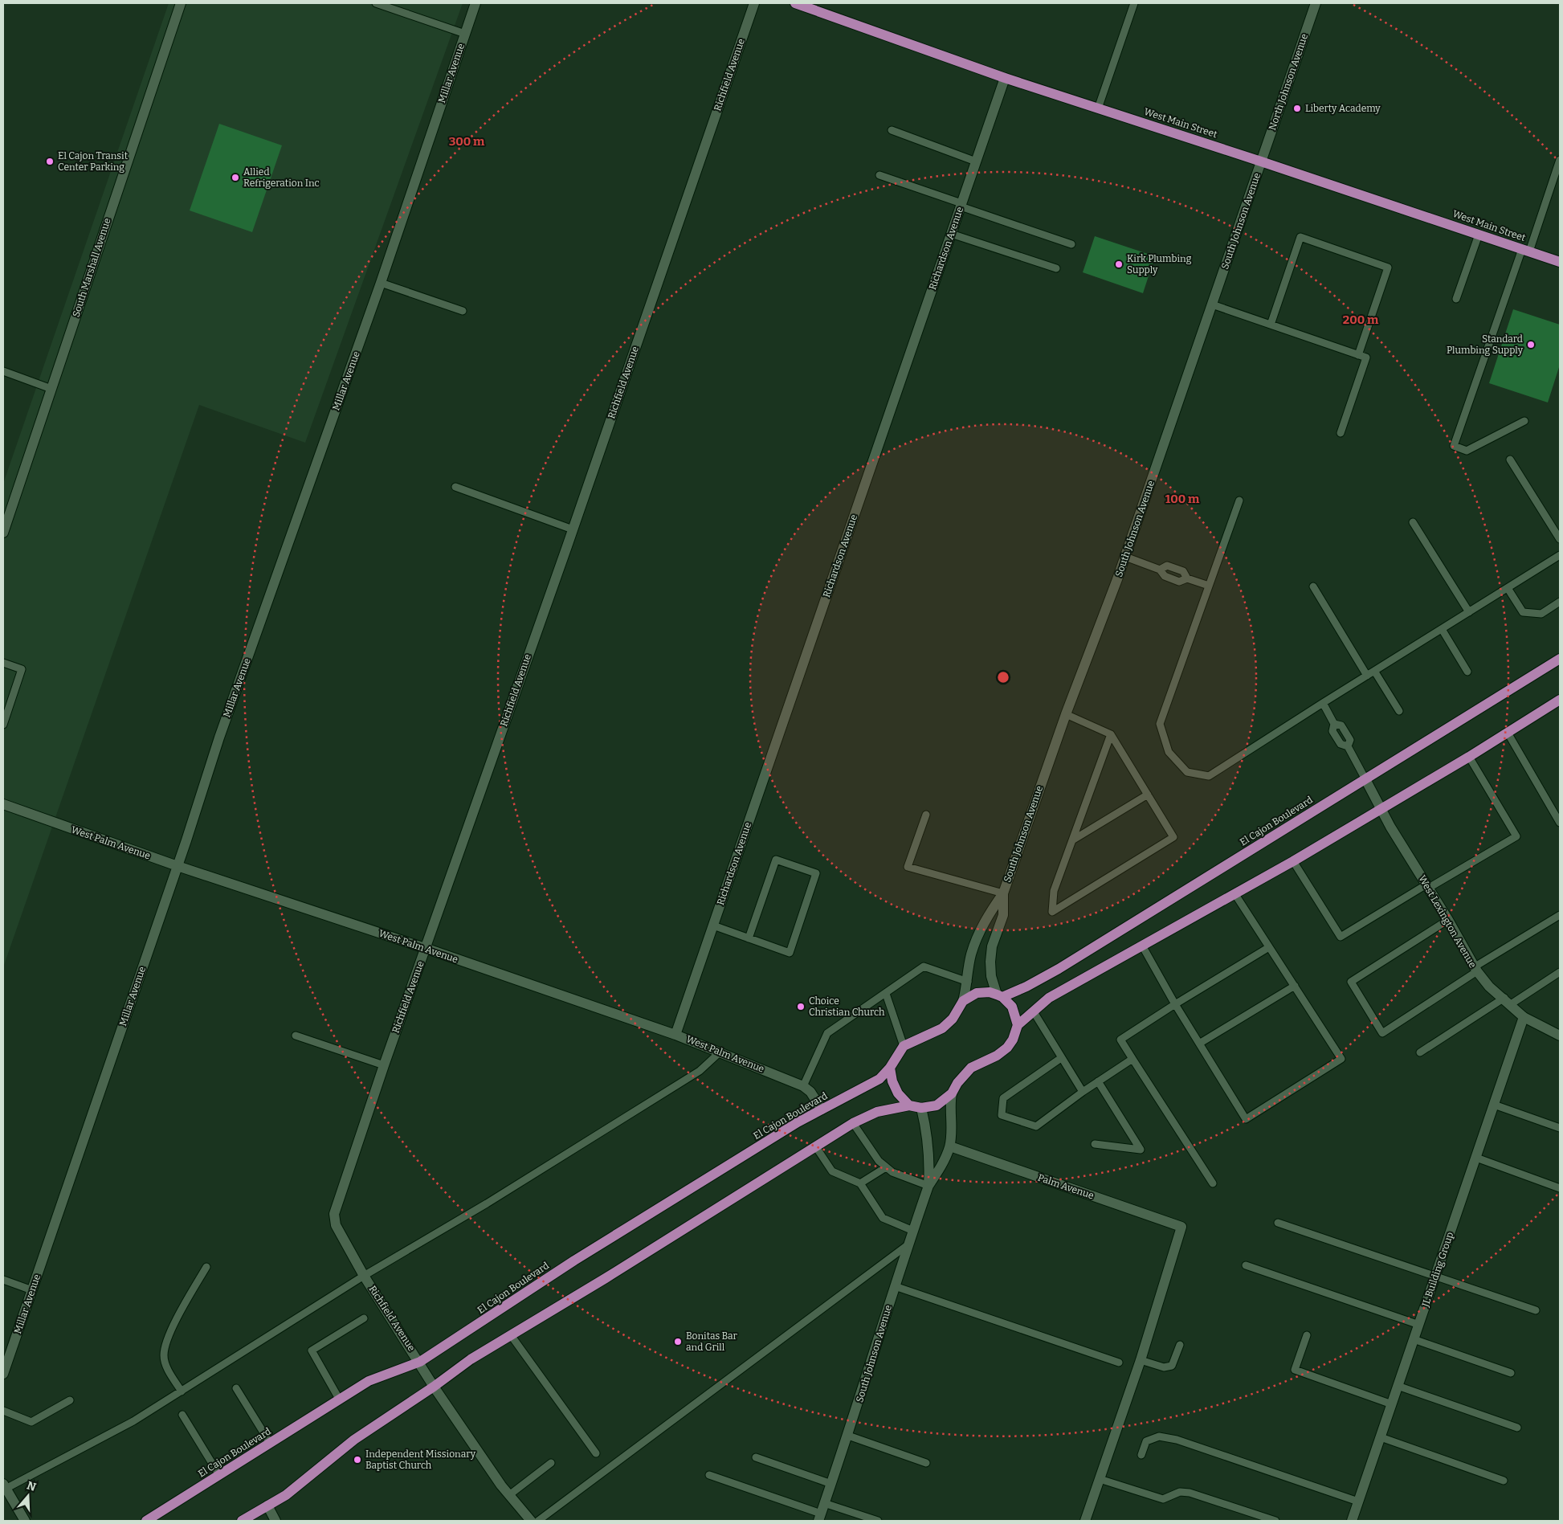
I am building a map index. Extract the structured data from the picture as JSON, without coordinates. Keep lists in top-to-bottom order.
{
  "streets": {
    "main road": ["West Main Street", "El Cajon Boulevard"],
    "street": [
      "Millar Avenue",
      "Richfield Avenue",
      "North Johnson Avenue",
      "South Johnson Avenue",
      "Richardson Avenue",
      "South Marshall Avenue",
      "West Palm Avenue",
      "West Lexington Avenue",
      "Palm Avenue",
      "JL Building Group"
    ]
  },
  "crossings": [
    ["Millar Avenue", "West Palm Avenue"],
    ["Richfield Avenue", "El Cajon Boulevard"],
    ["Richfield Avenue", "West Palm Avenue"],
    ["North Johnson Avenue", "West Main Street"],
    ["North Johnson Avenue", "South Johnson Avenue"],
    ["West Main Street", "South Johnson Avenue"],
    ["West Main Street", "Richardson Avenue"],
    ["South Johnson Avenue", "El Cajon Boulevard"],
    ["South Johnson Avenue", "Palm Avenue"],
    ["Richardson Avenue", "West Palm Avenue"],
    ["El Cajon Boulevard", "West Palm Avenue"],
    ["El Cajon Boulevard", "West Lexington Avenue"],
    ["West Lexington Avenue", "JL Building Group"]
  ],
  "places": [
    "Liberty Academy",
    "El Cajon Transit Center Parking",
    "Allied Refrigeration Inc",
    "Kirk Plumbing Supply",
    "Standard Plumbing Supply",
    "Choice Christian Church",
    "Bonitas Bar and Grill",
    "Independent Missionary Baptist Church"
  ],
  "north": "top",
  "rings": ["300 m", "200 m", "100 m"]
}
